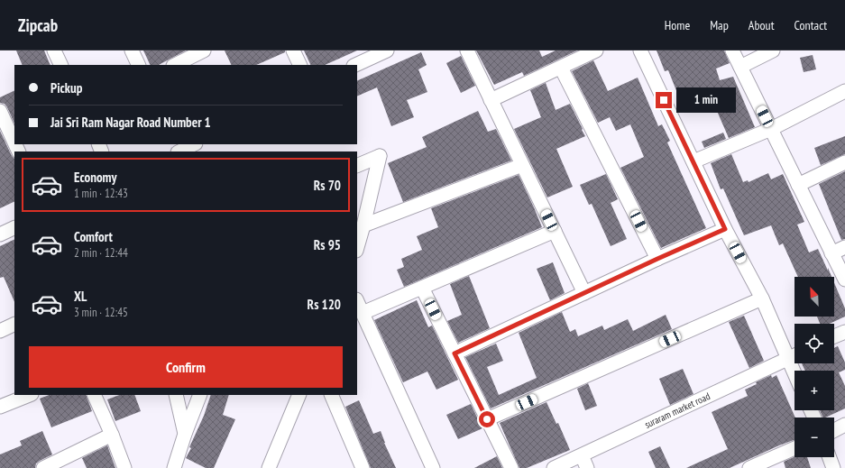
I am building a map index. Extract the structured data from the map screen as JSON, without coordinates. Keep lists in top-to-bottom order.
{
  "streets": {
    "street": ["suraram market road"]
  },
  "north": "top left",
  "page": {
    "header": "Zipcab",
    "nav": [
      "Home",
      "Map",
      "About",
      "Contact"
    ],
    "banner": ["Pickup", "Jai Sri Ram Nagar Road Number 1"],
    "bubble": "1 min",
    "list": [
      {
        "name": "Economy",
        "note": "1 min · 12:43",
        "value": "Rs 70"
      },
      {
        "name": "Comfort",
        "note": "2 min · 12:44",
        "value": "Rs 95"
      },
      {
        "name": "XL",
        "note": "3 min · 12:45",
        "value": "Rs 120"
      }
    ],
    "map_buttons": ["+", "−"],
    "buttons": "Confirm"
  }
}
